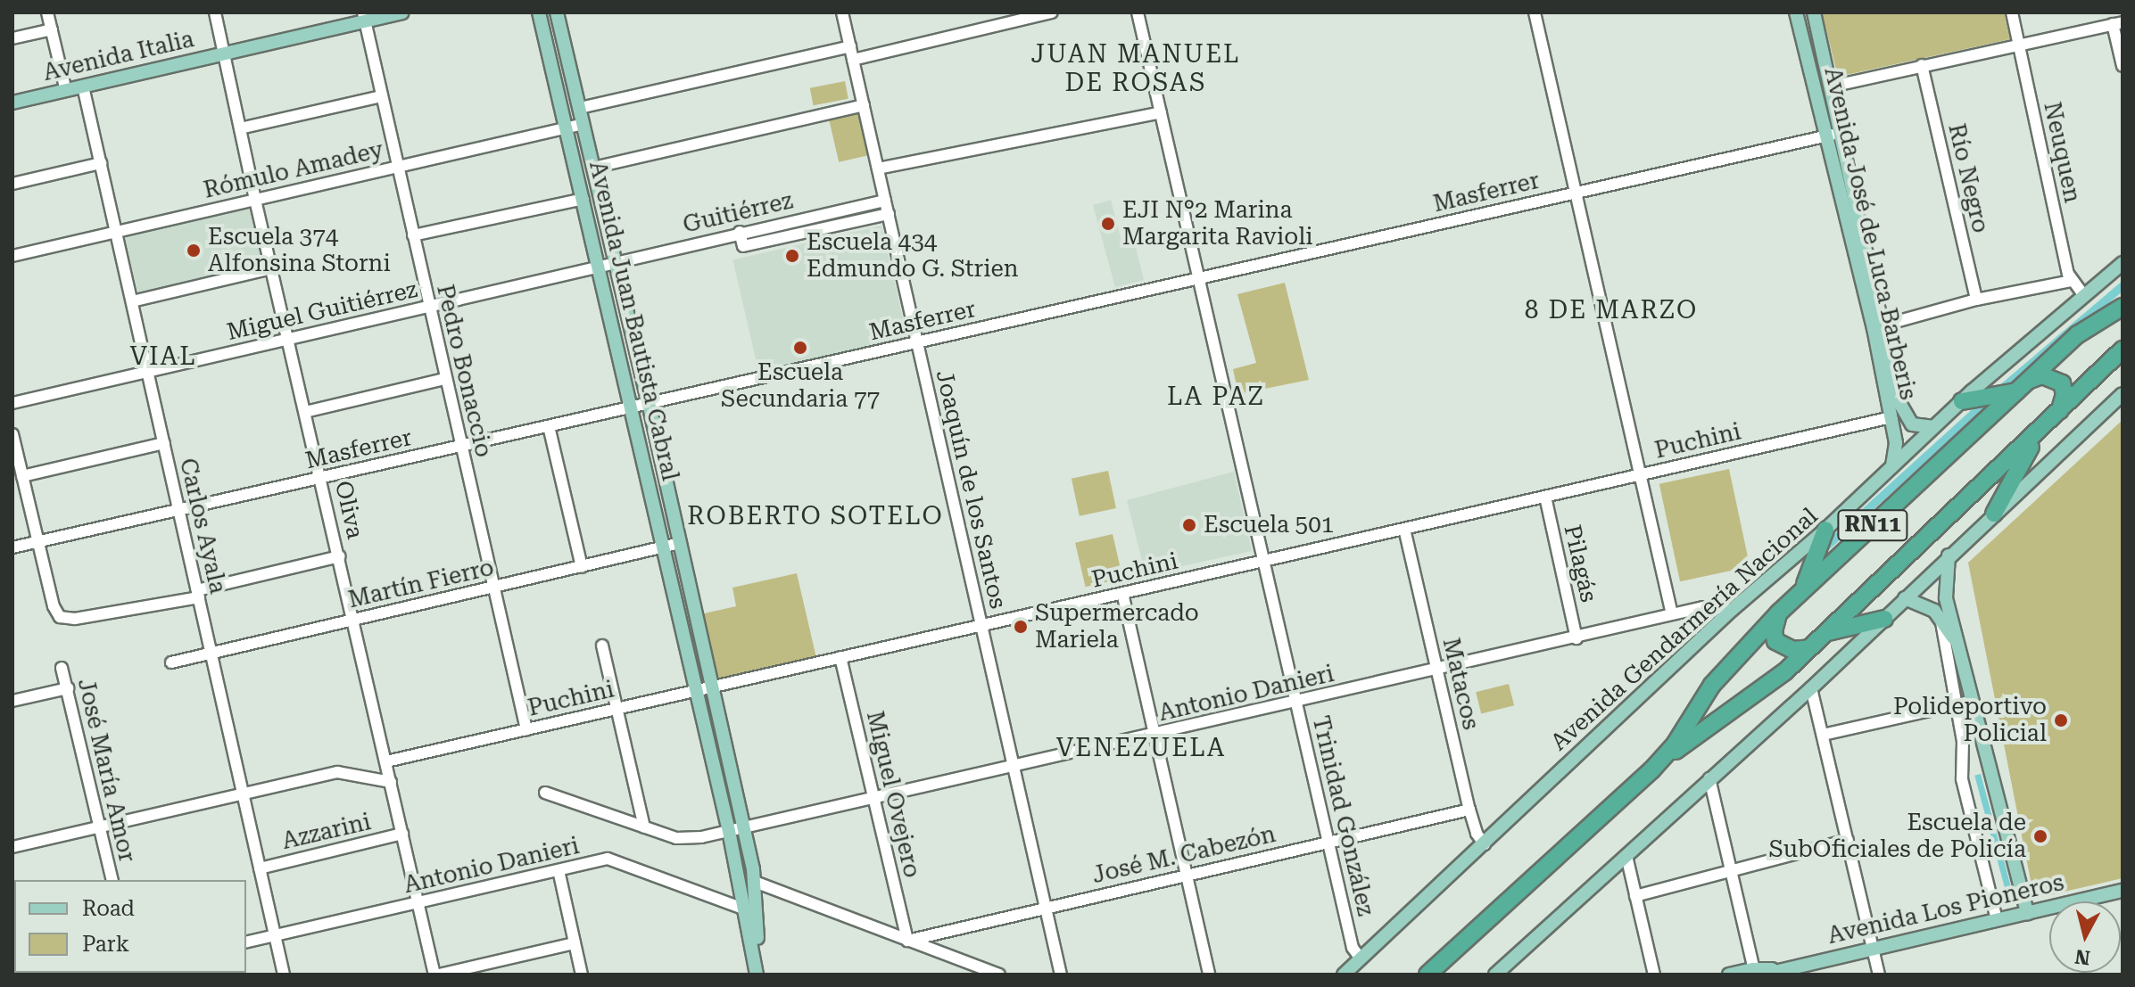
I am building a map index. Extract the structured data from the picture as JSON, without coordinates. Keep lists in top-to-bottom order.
{
  "streets": {
    "highway": ["RN11"],
    "main road": [
      "Avenida Italia",
      "Avenida José de Luca Barberis",
      "Avenida Juan Bautista Cabral",
      "Avenida Gendarmería Nacional",
      "Avenida Los Pioneros"
    ],
    "street": [
      "Neuquen",
      "Rómulo Amadey",
      "Río Negro",
      "Masferrer",
      "Guitiérrez",
      "Miguel Guitiérrez",
      "Pedro Bonaccio",
      "Puchini",
      "Joaquín de los Santos",
      "Oliva",
      "Carlos Ayala",
      "Pilagás",
      "Martín Fierro",
      "Matacos",
      "Antonio Danieri",
      "José María Amor",
      "Miguel Ovejero",
      "Trinidad González",
      "Azzarini",
      "José M. Cabezón"
    ]
  },
  "crossings": [
    ["Avenida Italia", "Pedro Bonaccio"],
    ["Avenida Italia", "Oliva"],
    ["Avenida Italia", "Carlos Ayala"],
    ["Neuquen", "Avenida Gendarmería Nacional"],
    ["Rómulo Amadey", "Avenida Juan Bautista Cabral"],
    ["Rómulo Amadey", "Pedro Bonaccio"],
    ["Rómulo Amadey", "Oliva"],
    ["Rómulo Amadey", "Carlos Ayala"],
    ["Masferrer", "Avenida José de Luca Barberis"],
    ["Masferrer", "Avenida Juan Bautista Cabral"],
    ["Masferrer", "Pedro Bonaccio"],
    ["Masferrer", "Joaquín de los Santos"],
    ["Masferrer", "Oliva"],
    ["Masferrer", "Carlos Ayala"],
    ["Masferrer", "Trinidad González"],
    ["Guitiérrez", "Miguel Guitiérrez"],
    ["Guitiérrez", "Avenida Juan Bautista Cabral"],
    ["Guitiérrez", "Joaquín de los Santos"],
    ["Avenida José de Luca Barberis", "Puchini"],
    ["Avenida José de Luca Barberis", "Avenida Gendarmería Nacional"],
    ["Miguel Guitiérrez", "Avenida Juan Bautista Cabral"],
    ["Miguel Guitiérrez", "Pedro Bonaccio"],
    ["Miguel Guitiérrez", "Oliva"],
    ["Miguel Guitiérrez", "Carlos Ayala"],
    ["Avenida Juan Bautista Cabral", "Puchini"],
    ["Avenida Juan Bautista Cabral", "Martín Fierro"],
    ["Avenida Juan Bautista Cabral", "Antonio Danieri"],
    ["Pedro Bonaccio", "Puchini"],
    ["Pedro Bonaccio", "Martín Fierro"],
    ["Puchini", "Joaquín de los Santos"],
    ["Puchini", "Oliva"],
    ["Puchini", "Pilagás"],
    ["Puchini", "Matacos"],
    ["Puchini", "Miguel Ovejero"],
    ["Puchini", "Trinidad González"],
    ["Joaquín de los Santos", "Antonio Danieri"],
    ["Joaquín de los Santos", "José M. Cabezón"],
    ["Oliva", "Martín Fierro"],
    ["Oliva", "Antonio Danieri"],
    ["Oliva", "Azzarini"],
    ["Carlos Ayala", "Martín Fierro"],
    ["Carlos Ayala", "Antonio Danieri"],
    ["Carlos Ayala", "Azzarini"],
    ["Pilagás", "Antonio Danieri"],
    ["Avenida Gendarmería Nacional", "Matacos"],
    ["Avenida Gendarmería Nacional", "Antonio Danieri"],
    ["Avenida Gendarmería Nacional", "Trinidad González"],
    ["Matacos", "Antonio Danieri"],
    ["Matacos", "José M. Cabezón"],
    ["Antonio Danieri", "Miguel Ovejero"],
    ["Antonio Danieri", "Trinidad González"],
    ["Miguel Ovejero", "José M. Cabezón"],
    ["Trinidad González", "José M. Cabezón"]
  ],
  "districts": [
    "JUAN MANUEL DE ROSAS",
    "8 DE MARZO",
    "VIAL",
    "LA PAZ",
    "ROBERTO SOTELO",
    "VENEZUELA"
  ],
  "places": [
    "EJI N°2 Marina Margarita Ravioli",
    "Escuela 374 Alfonsina Storni",
    "Escuela 434 Edmundo G. Strien",
    "Escuela Secundaria 77",
    "Escuela 501",
    "Supermercado Mariela",
    "Polideportivo Policial",
    "Escuela de SubOficiales de Policía"
  ],
  "legend": ["Road", "Park"],
  "north": "bottom"
}
